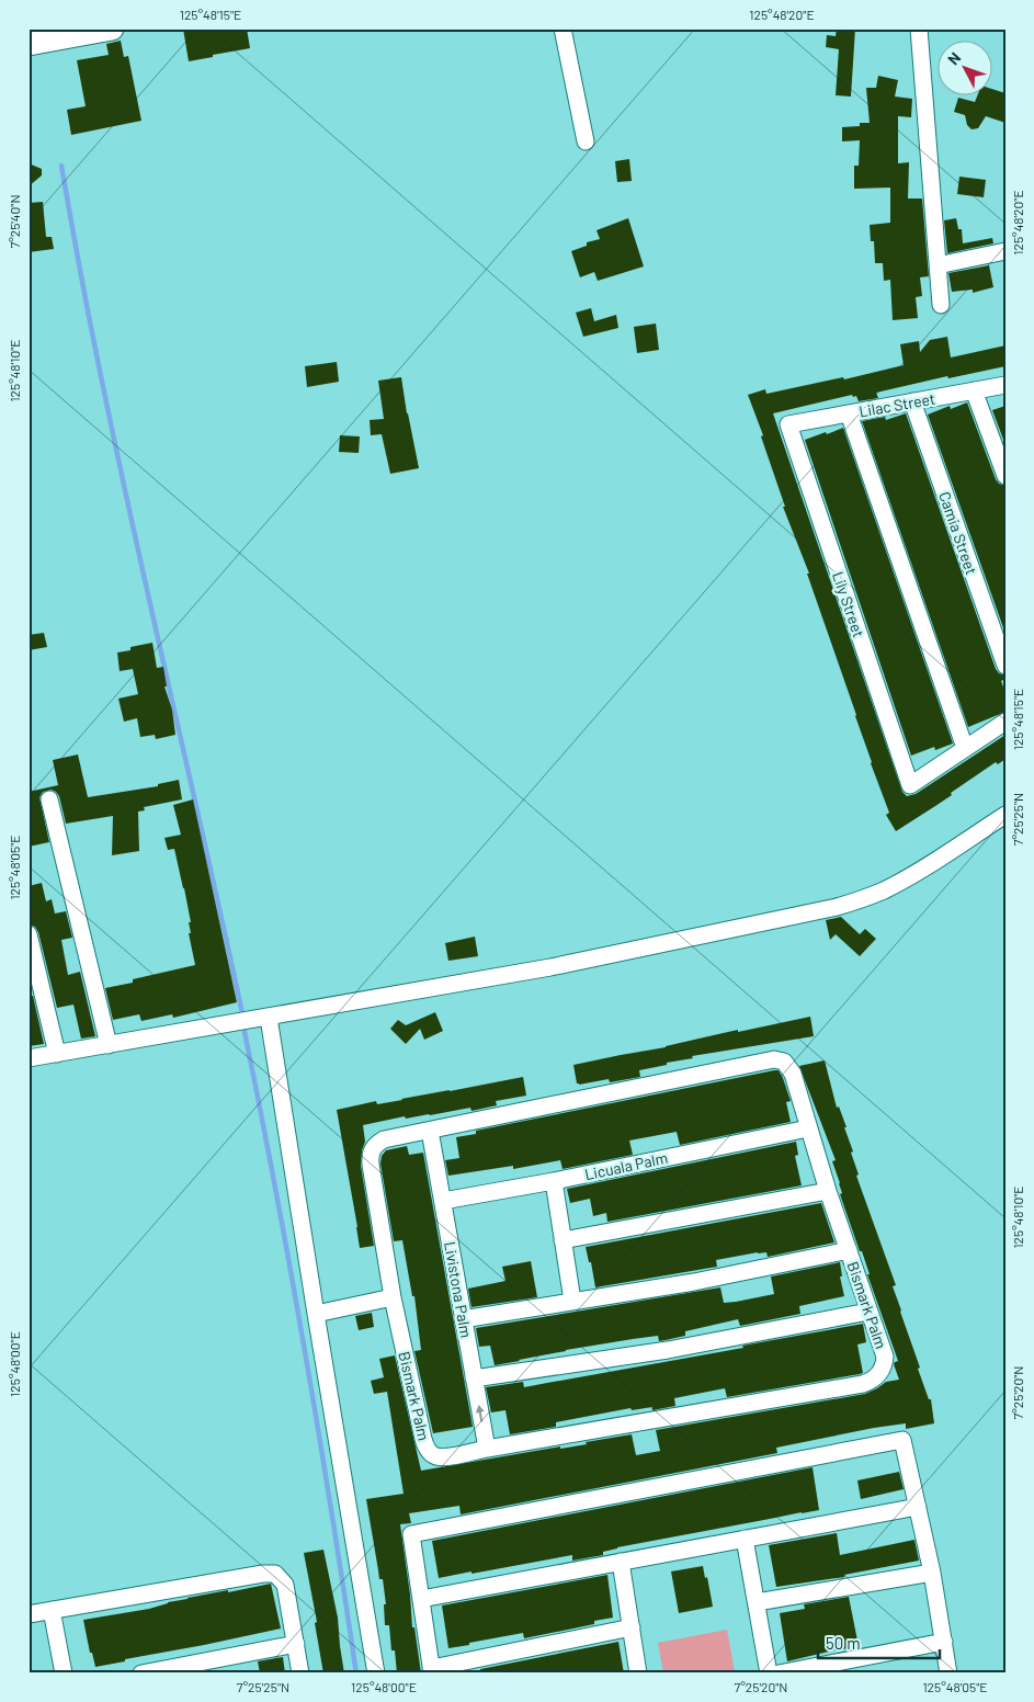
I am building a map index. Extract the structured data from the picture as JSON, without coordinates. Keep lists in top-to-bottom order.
{
  "streets": {
    "street": [
      "Lilac Street",
      "Camia Street",
      "Lily Street",
      "Licuala Palm",
      "Livistona Palm",
      "Bismark Palm"
    ]
  },
  "crossings": [
    ["Lilac Street", "Camia Street"],
    ["Lilac Street", "Lily Street"],
    ["Licuala Palm", "Livistona Palm"],
    ["Licuala Palm", "Bismark Palm"],
    ["Livistona Palm", "Bismark Palm"]
  ],
  "scale_bar": "50 m",
  "north": "top left",
  "coordinates": [
    "125°48'15\"E",
    "125°48'20\"E",
    "7°25'40\"N",
    "125°48'10\"E",
    "7°25'25\"N",
    "125°48'05\"E",
    "125°48'00\"E",
    "7°25'20\"N"
  ]
}
